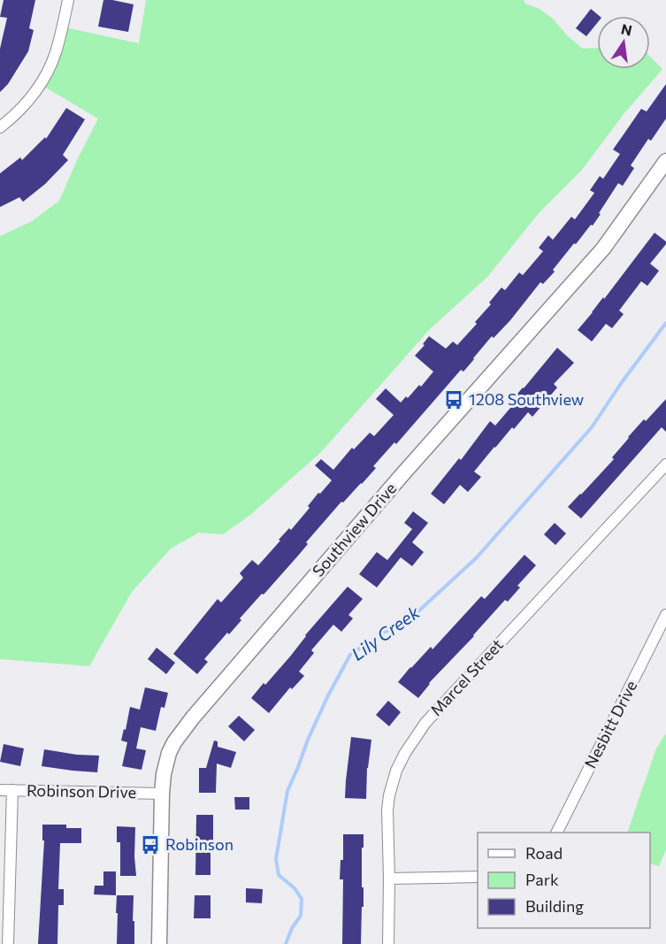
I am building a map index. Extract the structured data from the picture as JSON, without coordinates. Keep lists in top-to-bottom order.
{
  "streets": {
    "street": [
      "Southview Drive",
      "Marcel Street",
      "Nesbitt Drive",
      "Robinson Drive"
    ]
  },
  "crossings": [
    ["Southview Drive", "Robinson Drive"]
  ],
  "water": ["Lily Creek"],
  "places": {
    "bus stop": ["1208 Southview", "Robinson"]
  },
  "legend": ["Road", "Park", "Building"],
  "north": "top"
}
